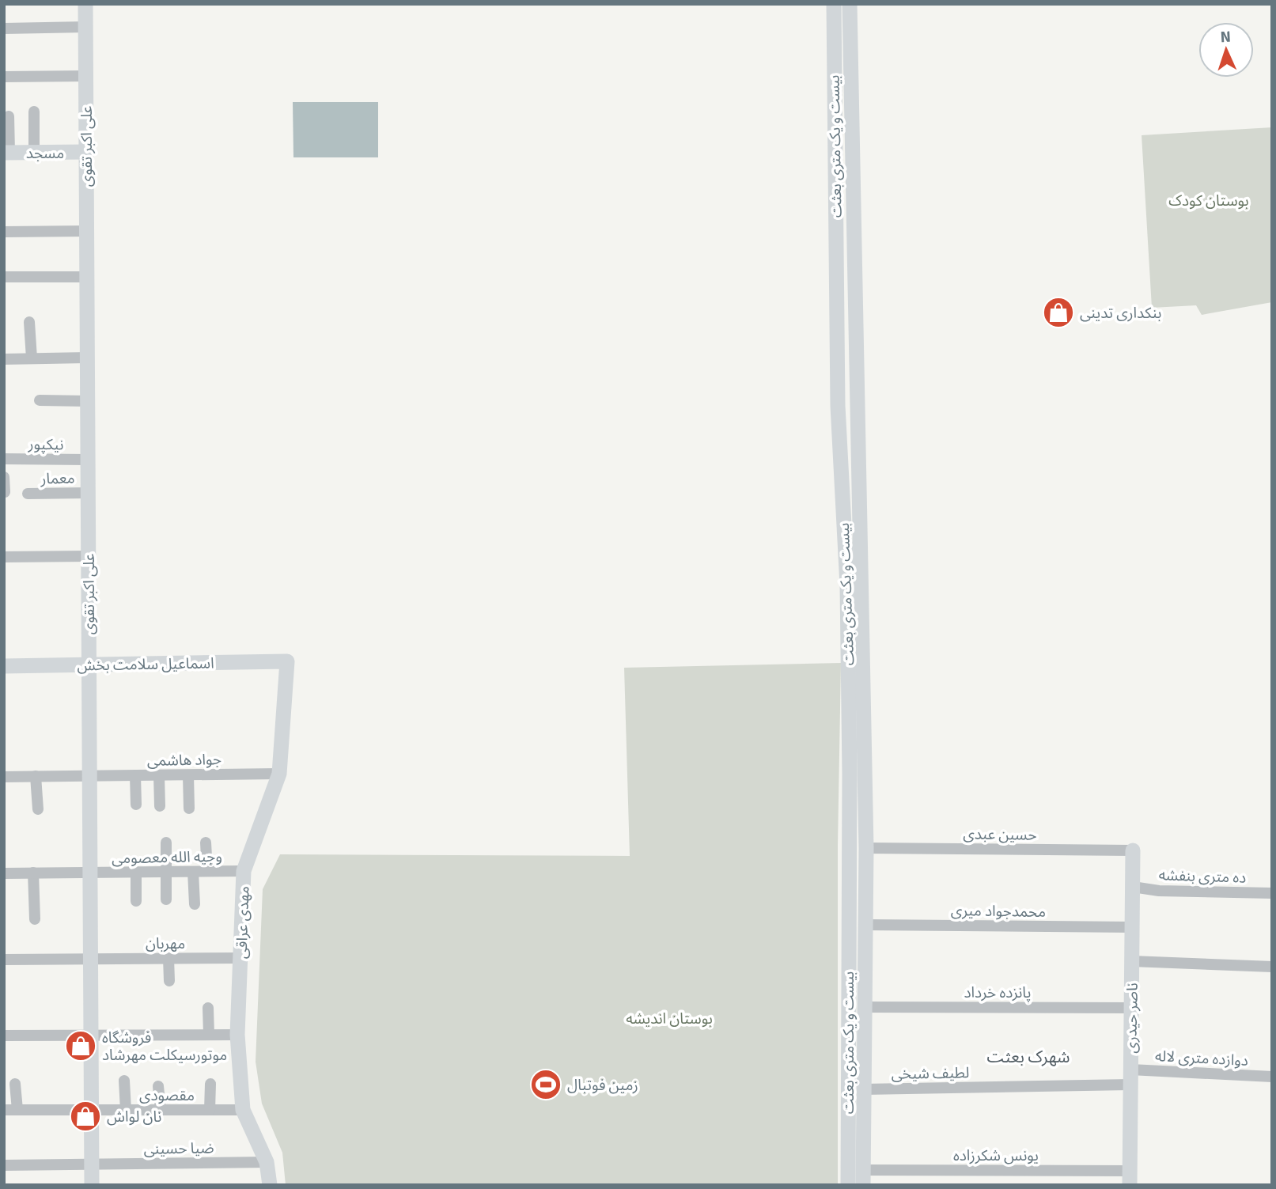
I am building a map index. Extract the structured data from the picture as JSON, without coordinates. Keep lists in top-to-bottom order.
{
  "streets": {
    "street": [
      "علی اکبر تقوی",
      "بیست و یک متری بعثت",
      "مسجد",
      "نیکپور",
      "معمار",
      "اسماعیل سلامت بخش",
      "جواد هاشمی",
      "حسین عبدی",
      "وجیه الله معصومی",
      "ده متری بنفشه",
      "محمدجواد میری",
      "مهدی عراقی",
      "مهربان",
      "پانزده خرداد",
      "ناصر حیدری",
      "دوازده متری لاله",
      "لطیف شیخی",
      "مقصودی",
      "ضیا حسینی",
      "یونس شکرزاده"
    ]
  },
  "crossings": [
    ["علی اکبر تقوی", "مسجد"],
    ["علی اکبر تقوی", "نیکپور"],
    ["علی اکبر تقوی", "معمار"],
    ["علی اکبر تقوی", "اسماعیل سلامت بخش"],
    ["علی اکبر تقوی", "جواد هاشمی"],
    ["علی اکبر تقوی", "وجیه الله معصومی"],
    ["علی اکبر تقوی", "مهربان"],
    ["علی اکبر تقوی", "مقصودی"],
    ["علی اکبر تقوی", "ضیا حسینی"],
    ["بیست و یک متری بعثت", "حسین عبدی"],
    ["بیست و یک متری بعثت", "محمدجواد میری"],
    ["بیست و یک متری بعثت", "پانزده خرداد"],
    ["بیست و یک متری بعثت", "لطیف شیخی"],
    ["بیست و یک متری بعثت", "یونس شکرزاده"],
    ["اسماعیل سلامت بخش", "مهدی عراقی"],
    ["جواد هاشمی", "مهدی عراقی"],
    ["حسین عبدی", "ناصر حیدری"],
    ["وجیه الله معصومی", "مهدی عراقی"],
    ["ده متری بنفشه", "ناصر حیدری"],
    ["محمدجواد میری", "ناصر حیدری"],
    ["مهدی عراقی", "مهربان"],
    ["مهدی عراقی", "مقصودی"],
    ["مهدی عراقی", "ضیا حسینی"],
    ["پانزده خرداد", "ناصر حیدری"],
    ["ناصر حیدری", "دوازده متری لاله"],
    ["ناصر حیدری", "لطیف شیخی"],
    ["ناصر حیدری", "یونس شکرزاده"],
    ["دوازده متری لاله", "لطیف شیخی"]
  ],
  "districts": ["شهرک بعثت"],
  "parks": ["بوستان کودک", "بوستان اندیشه"],
  "places": {
    "shop": ["بنکداری تدینی", "فروشگاه موتورسیکلت مهرشاد", "نان لواش"],
    "sports": ["زمین فوتبال"]
  },
  "north": "top"
}
